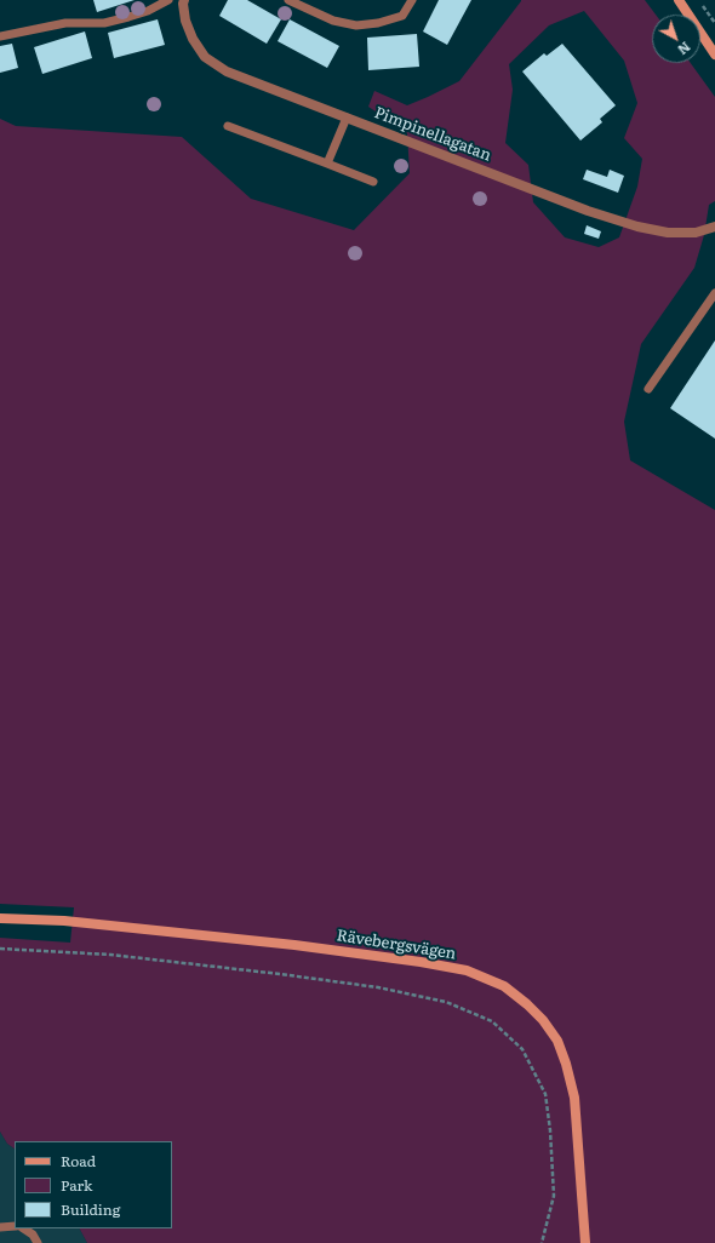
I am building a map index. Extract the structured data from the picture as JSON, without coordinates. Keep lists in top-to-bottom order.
{
  "streets": {
    "street": ["Pimpinellagatan", "Rävebergsvägen"]
  },
  "legend": ["Road", "Park", "Building"],
  "north": "bottom right"
}
